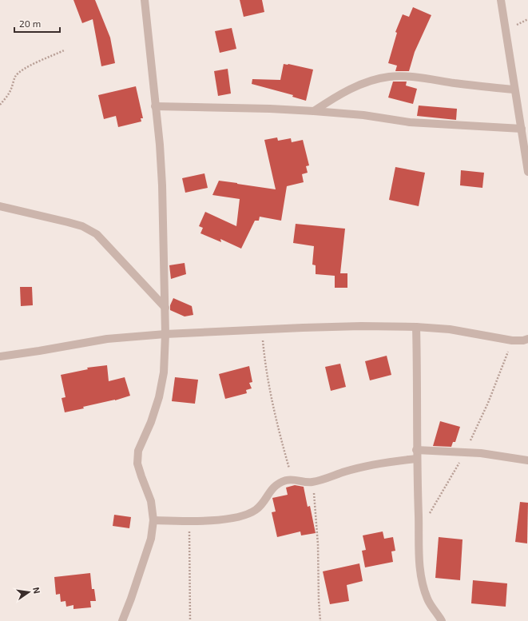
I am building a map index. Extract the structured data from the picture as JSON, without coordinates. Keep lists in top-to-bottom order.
{
  "scale_bar": "20 m",
  "north": "right"
}
